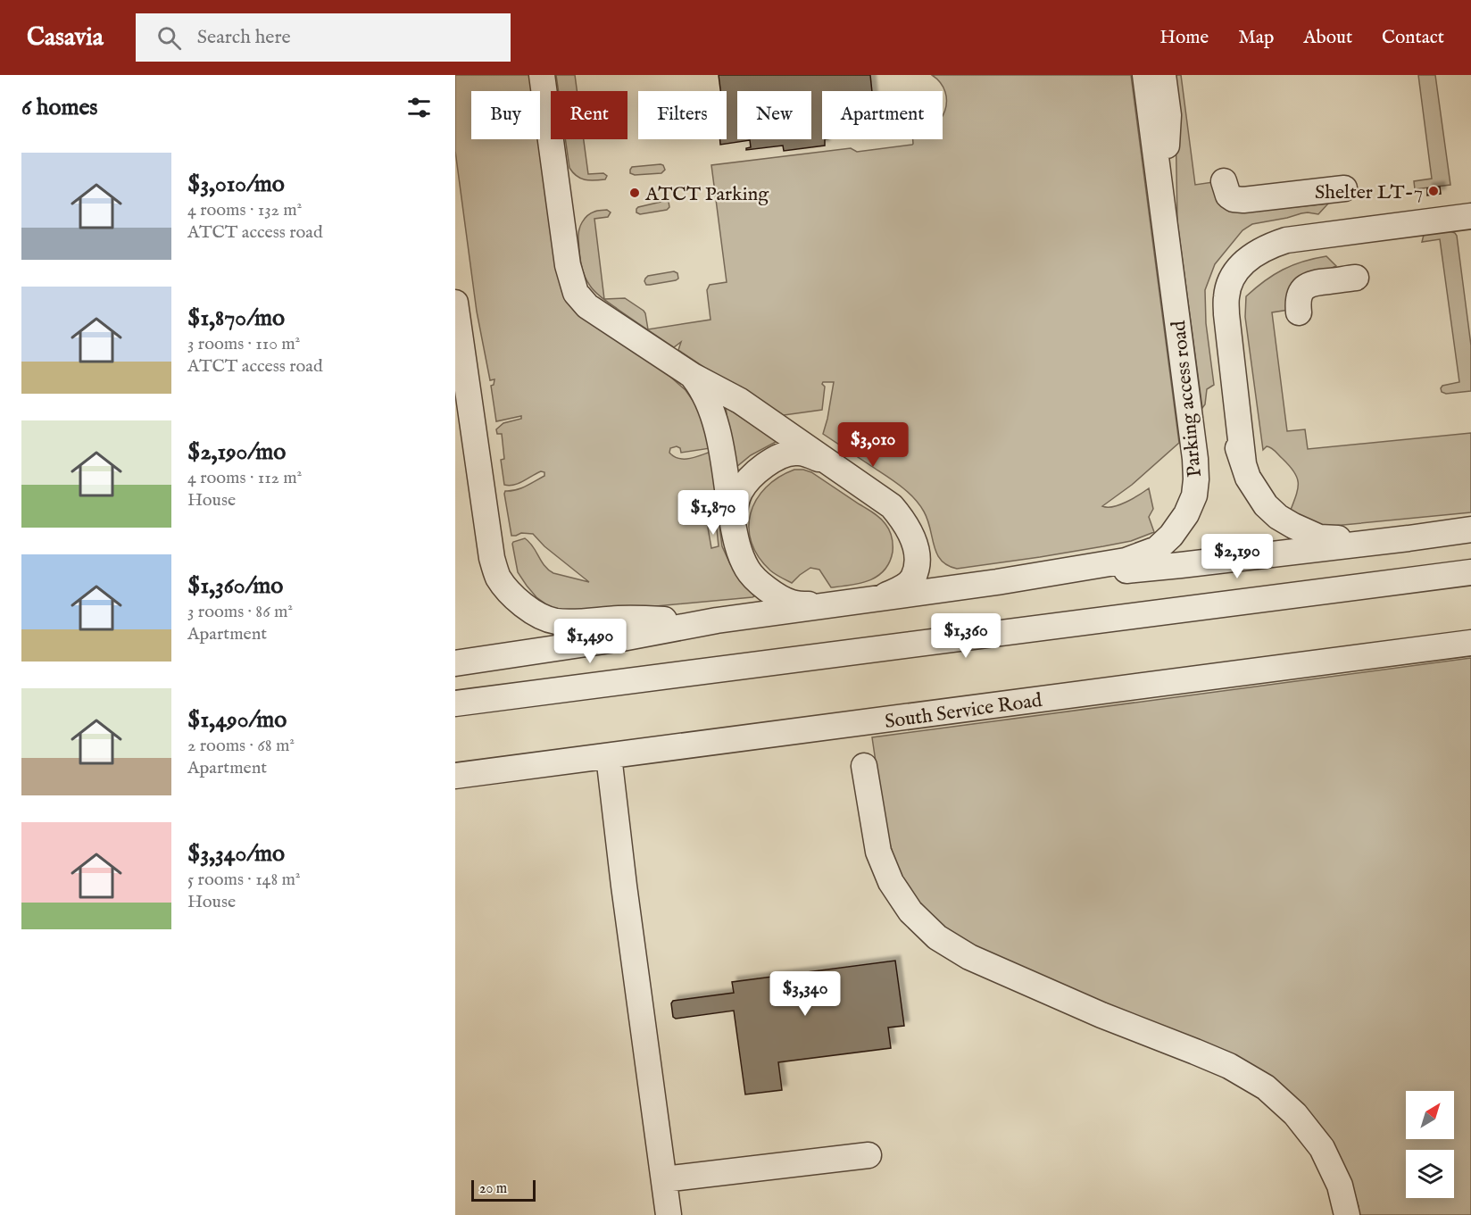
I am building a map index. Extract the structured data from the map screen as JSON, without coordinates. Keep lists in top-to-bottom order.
{
  "streets": {
    "street": ["Parking access road", "South Service Road"]
  },
  "places": ["Shelter LT-7", "ATCT Parking"],
  "scale_bar": "20 m",
  "north": "top right",
  "page": {
    "header": "Casavia",
    "search": "Search here",
    "nav": [
      "Home",
      "Map",
      "About",
      "Contact"
    ],
    "heading": "6 homes",
    "chip": [
      "Buy",
      "Rent",
      "Filters",
      "New",
      "Apartment"
    ],
    "list": [
      {
        "name": "$3,010/mo",
        "note": "4 rooms · 132 m² · ATCT access road"
      },
      {
        "name": "$1,870/mo",
        "note": "3 rooms · 110 m² · ATCT access road"
      },
      {
        "name": "$2,190/mo",
        "note": "4 rooms · 112 m² · House"
      },
      {
        "name": "$1,360/mo",
        "note": "3 rooms · 86 m² · Apartment"
      },
      {
        "name": "$1,490/mo",
        "note": "2 rooms · 68 m² · Apartment"
      },
      {
        "name": "$3,340/mo",
        "note": "5 rooms · 148 m² · House"
      }
    ],
    "price": [
      "$3,010",
      "$1,870",
      "$2,190",
      "$1,360",
      "$1,490",
      "$3,340"
    ],
    "scale": "20 m"
  }
}
